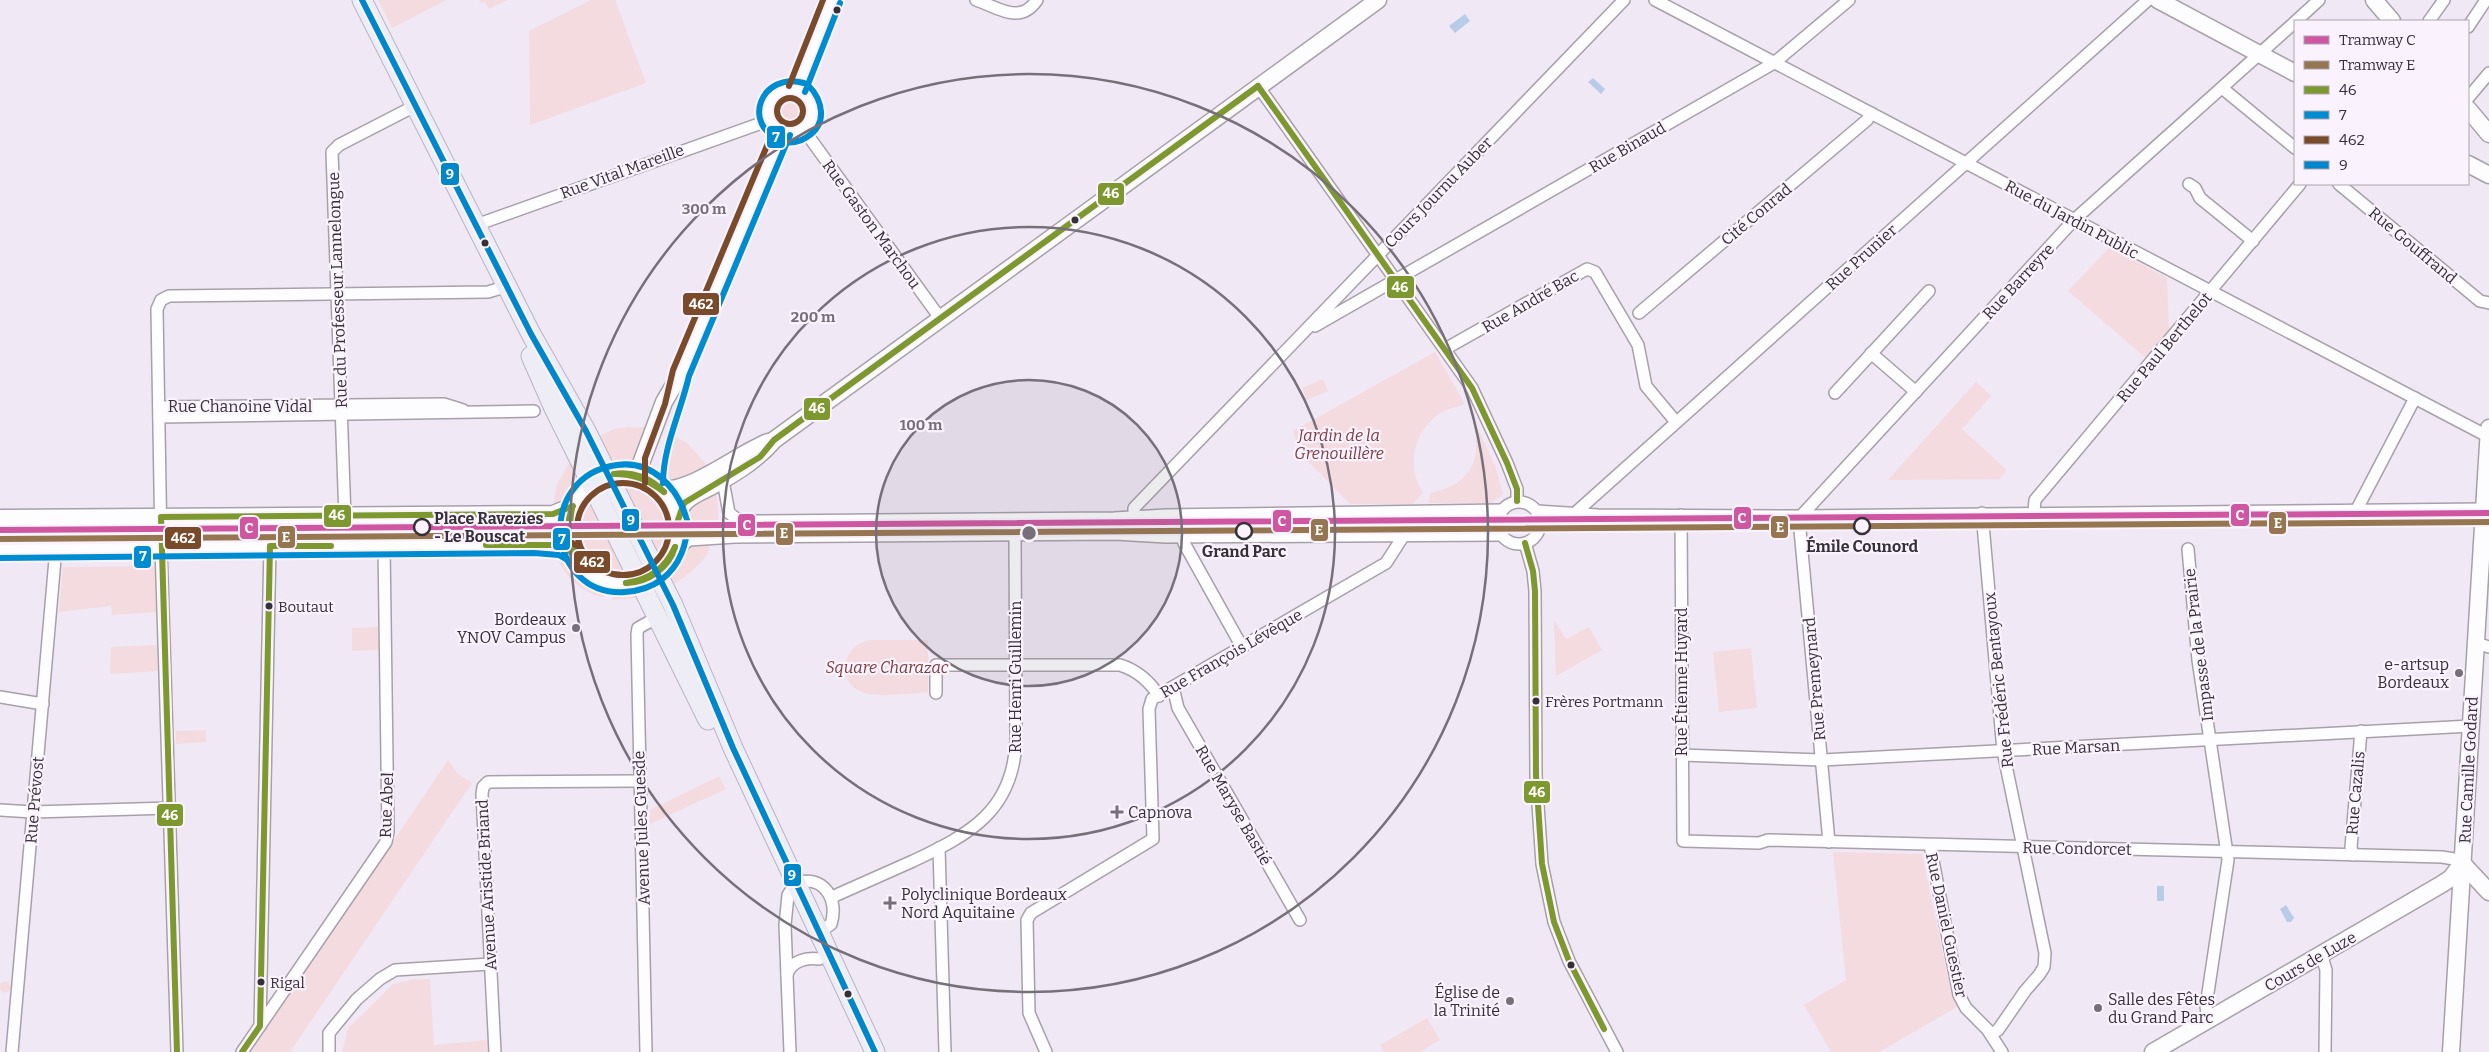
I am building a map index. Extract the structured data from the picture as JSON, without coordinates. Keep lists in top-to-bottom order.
{
  "streets": {
    "main road": ["Rue Camille Godard", "Cours de Luze"],
    "street": [
      "Rue Binaud",
      "Rue Vital Mareille",
      "Cours Journu Auber",
      "Cité Conrad",
      "Rue du Jardin Public",
      "Rue Gaston Marchou",
      "Rue Gouffrand",
      "Rue Prunier",
      "Rue Barreyre",
      "Rue du Professeur Lannelongue",
      "Rue André Bac",
      "Rue Paul Berthelot",
      "Rue Chanoine Vidal",
      "Impasse de la Prairie",
      "Rue François Lévêque",
      "Rue Henri Guillemin",
      "Rue Premeynard",
      "Rue Frédéric Bentayoux",
      "Rue Étienne Huyard",
      "Rue Marsan",
      "Rue Cazalis",
      "Rue Prévost",
      "Rue Abel",
      "Rue Maryse Bastié",
      "Avenue Jules Guesde",
      "Rue Condorcet",
      "Avenue Aristide Briand",
      "Rue Daniel Guestier"
    ]
  },
  "crossings": [
    ["Rue Binaud", "Cours Journu Auber"],
    ["Rue Binaud", "Rue du Jardin Public"],
    ["Rue Vital Mareille", "Rue Gaston Marchou"],
    ["Cité Conrad", "Rue du Jardin Public"],
    ["Rue du Jardin Public", "Rue Prunier"],
    ["Rue du Jardin Public", "Rue Barreyre"],
    ["Rue du Jardin Public", "Rue Paul Berthelot"],
    ["Rue du Jardin Public", "Rue Camille Godard"],
    ["Rue Prunier", "Rue André Bac"],
    ["Rue Barreyre", "Rue Premeynard"],
    ["Rue du Professeur Lannelongue", "Rue Chanoine Vidal"],
    ["Impasse de la Prairie", "Rue Marsan"],
    ["Impasse de la Prairie", "Rue Condorcet"],
    ["Impasse de la Prairie", "Cours de Luze"],
    ["Rue François Lévêque", "Rue Maryse Bastié"],
    ["Rue Premeynard", "Rue Marsan"],
    ["Rue Premeynard", "Rue Condorcet"],
    ["Rue Frédéric Bentayoux", "Rue Marsan"],
    ["Rue Frédéric Bentayoux", "Rue Condorcet"],
    ["Rue Frédéric Bentayoux", "Rue Daniel Guestier"],
    ["Rue Étienne Huyard", "Rue Marsan"],
    ["Rue Étienne Huyard", "Rue Condorcet"],
    ["Rue Marsan", "Rue Camille Godard"],
    ["Rue Marsan", "Rue Cazalis"],
    ["Rue Camille Godard", "Rue Condorcet"],
    ["Rue Camille Godard", "Cours de Luze"],
    ["Rue Cazalis", "Rue Condorcet"],
    ["Avenue Jules Guesde", "Avenue Aristide Briand"],
    ["Rue Condorcet", "Rue Daniel Guestier"],
    ["Rue Condorcet", "Cours de Luze"]
  ],
  "parks": ["Jardin de la Grenouillère", "Square Charazac"],
  "places": {
    "other": [
      "Émile Counord",
      "Place Ravezies - Le Bouscat",
      "Grand Parc",
      "Boutaut",
      "Bordeaux YNOV Campus",
      "e-artsup Bordeaux",
      "Frères Portmann",
      "Rigal",
      "Église de la Trinité",
      "Salle des Fêtes du Grand Parc"
    ],
    "health": ["Capnova", "Polyclinique Bordeaux Nord Aquitaine"]
  },
  "lines": [
    "transit line 462",
    "transit line 9",
    "transit line 7",
    "transit line 46",
    "tram line C",
    "tram line E"
  ],
  "legend": [
    "Tramway C",
    "Tramway E",
    "46",
    "7",
    "462",
    "9"
  ],
  "rings": ["300 m", "200 m", "100 m"]
}
